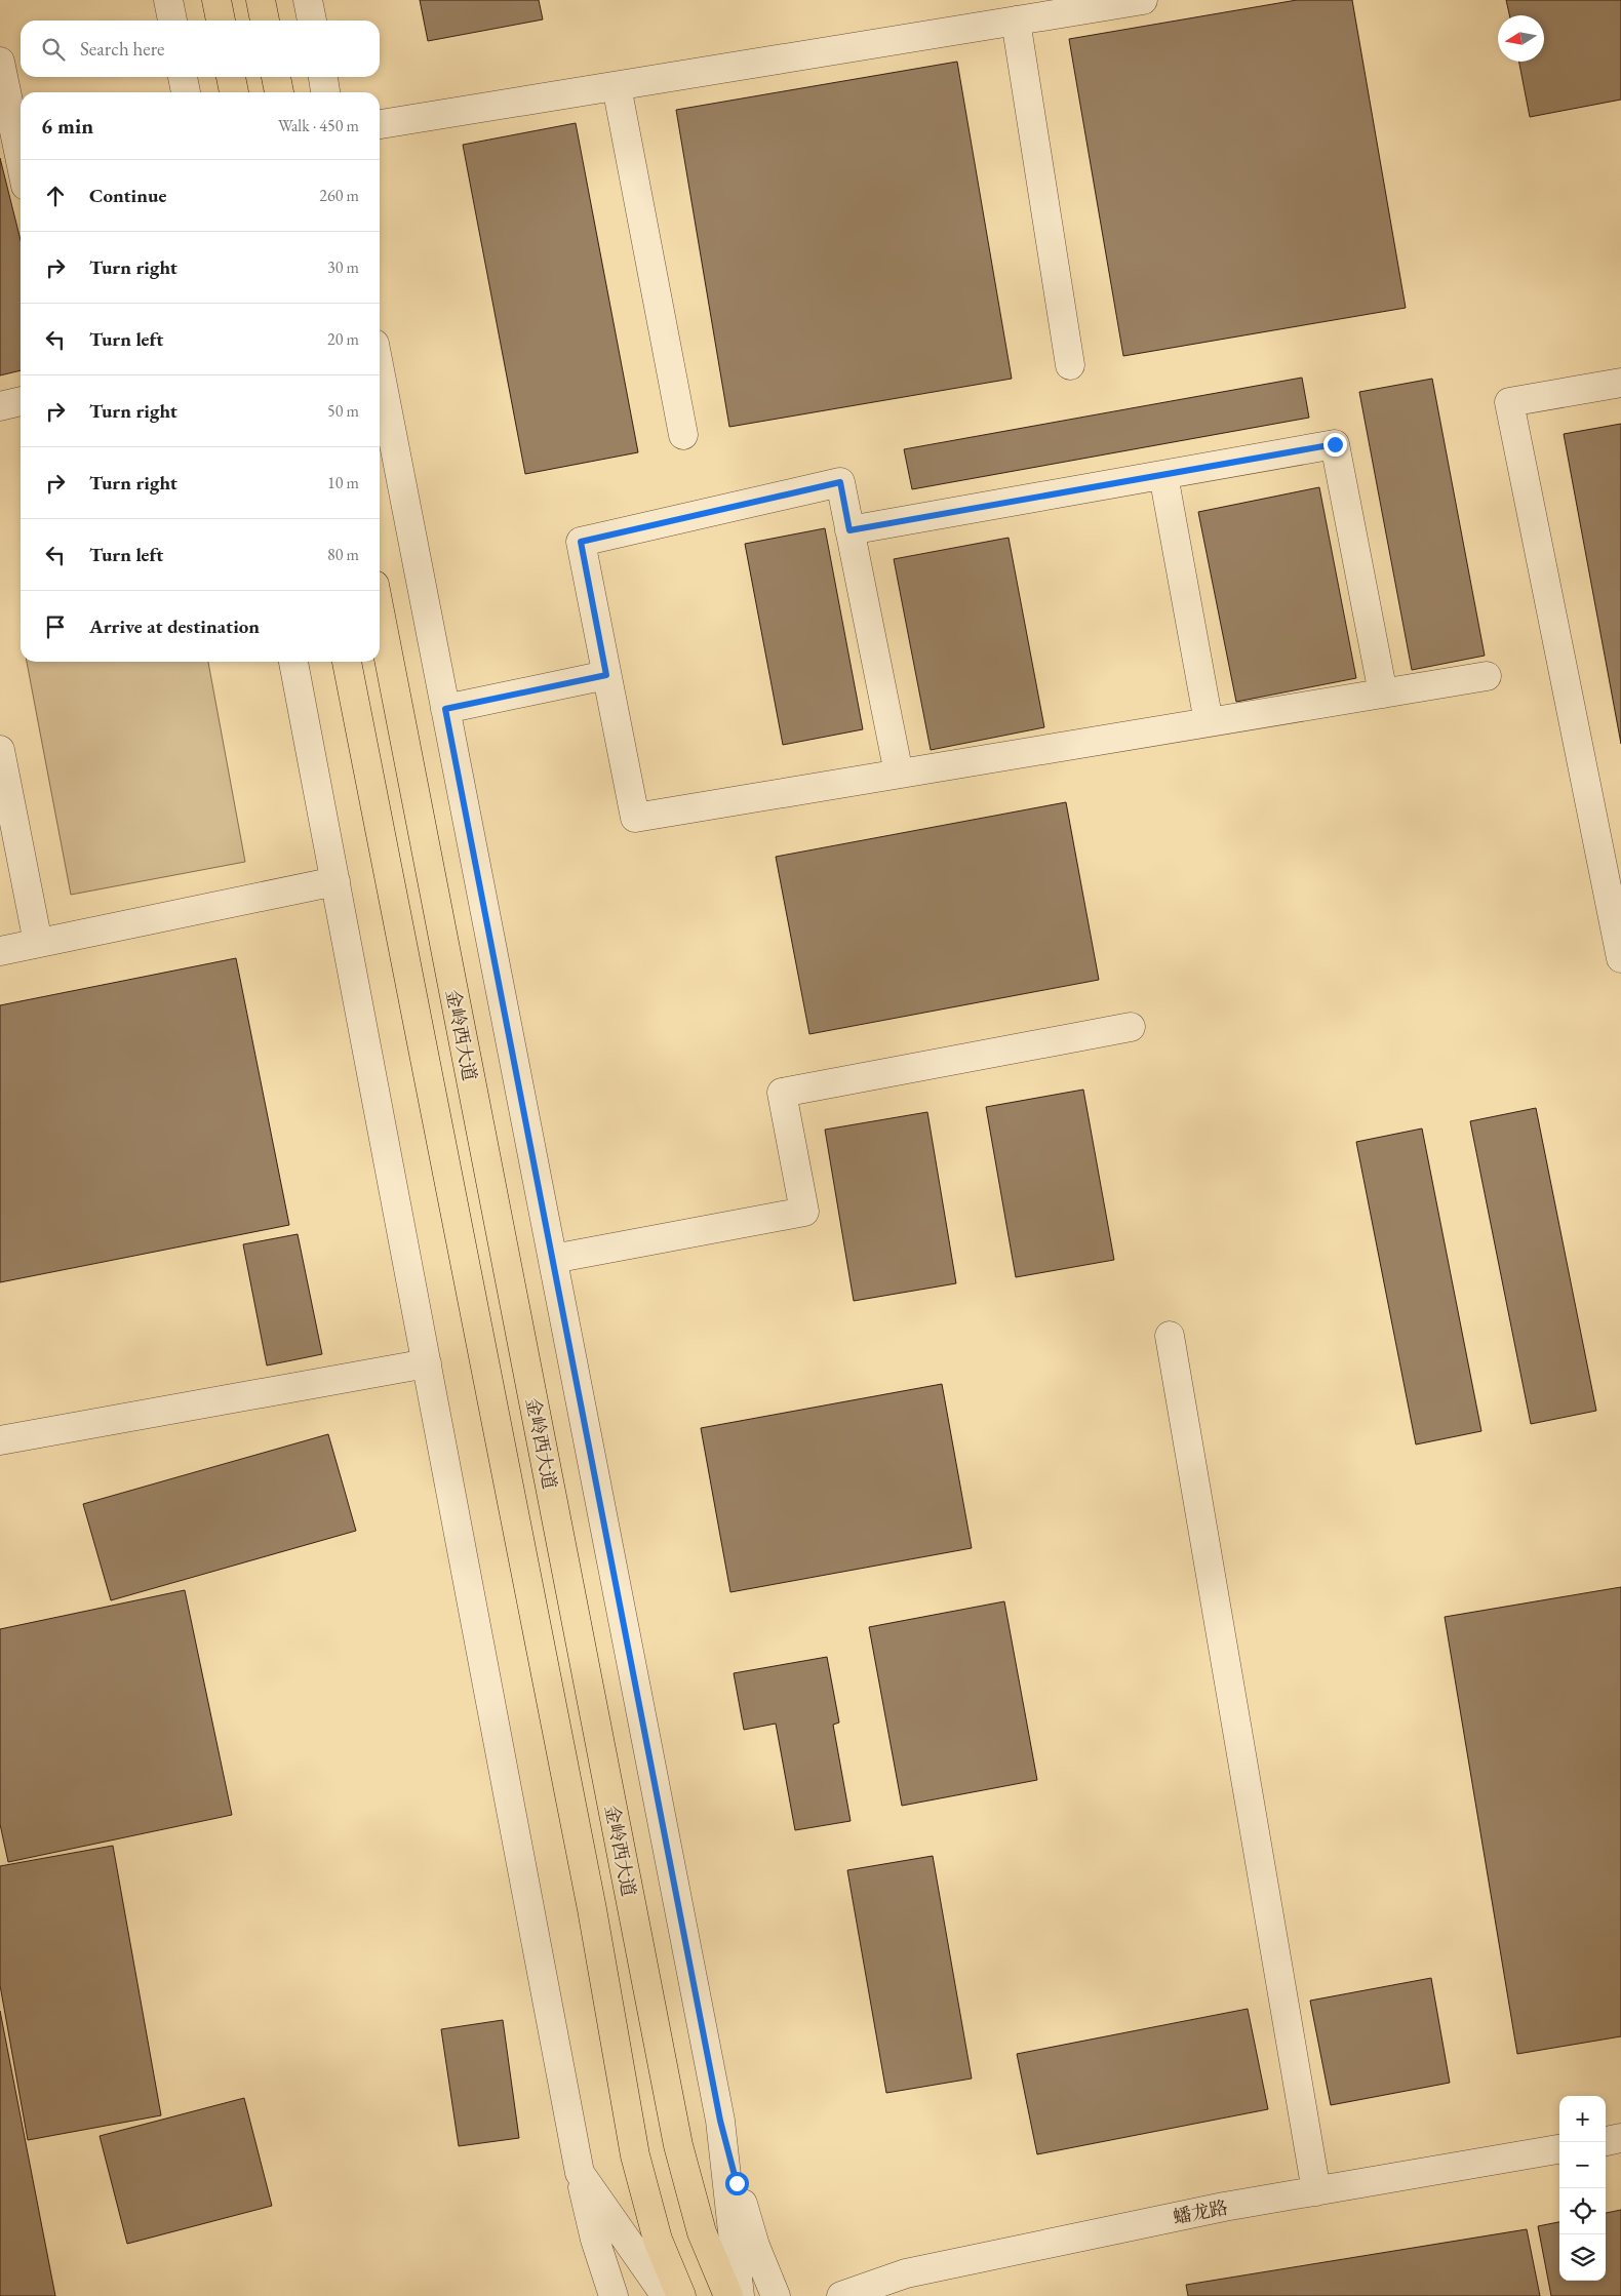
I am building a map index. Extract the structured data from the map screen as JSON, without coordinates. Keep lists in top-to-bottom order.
{
  "streets": {
    "main road": ["金岭西大道"],
    "street": ["蟠龙路"]
  },
  "north": "left",
  "page": {
    "search": "Search here",
    "heading": ["6 min", "Walk · 450 m"],
    "list": [
      ["Continue", "260 m"],
      ["Turn right", "30 m"],
      ["Turn left", "20 m"],
      ["Turn right", "50 m"],
      ["Turn right", "10 m"],
      ["Turn left", "80 m"],
      "Arrive at destination"
    ],
    "map_buttons": ["+", "−"]
  }
}
